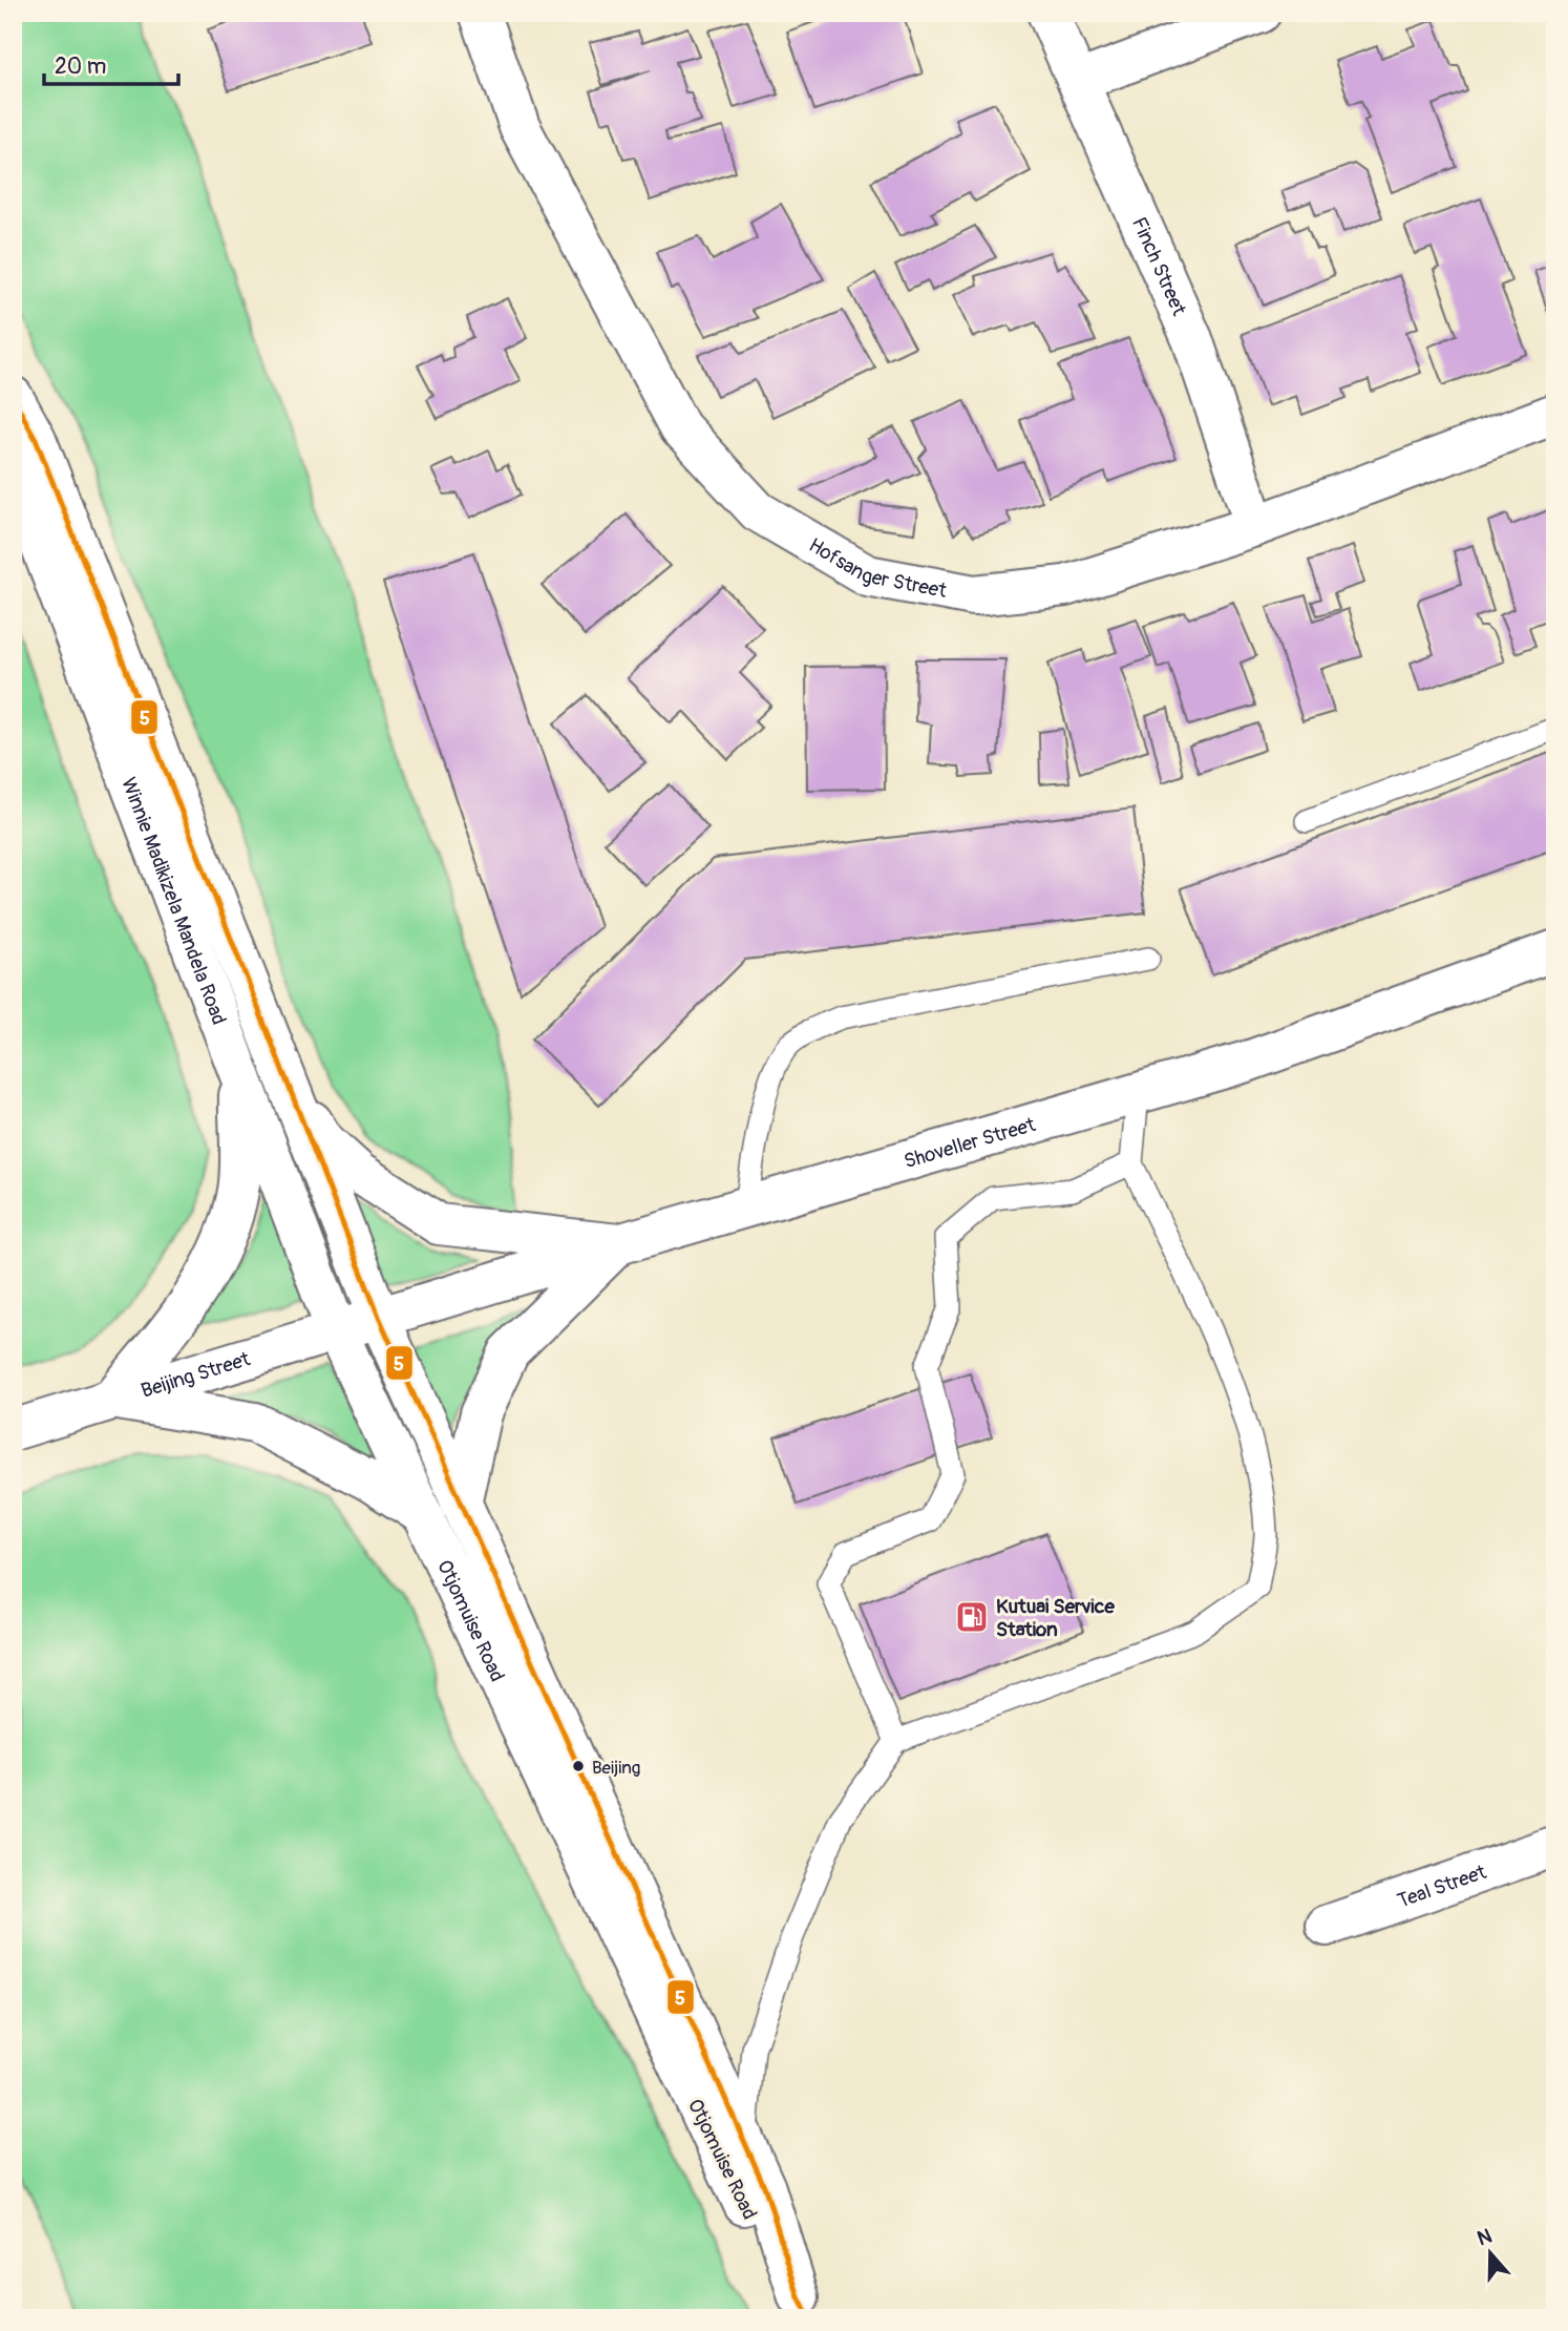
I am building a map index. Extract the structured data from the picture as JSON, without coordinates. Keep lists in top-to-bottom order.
{
  "streets": {
    "main road": [
      "Finch Street",
      "Hofsanger Street",
      "Winnie Madikizela Mandela Road",
      "Shoveller Street",
      "Beijing Street",
      "Otjomuise Road",
      "Teal Street"
    ]
  },
  "crossings": [
    ["Finch Street", "Hofsanger Street"],
    ["Winnie Madikizela Mandela Road", "Shoveller Street"],
    ["Winnie Madikizela Mandela Road", "Beijing Street"],
    ["Winnie Madikizela Mandela Road", "Otjomuise Road"],
    ["Shoveller Street", "Beijing Street"],
    ["Shoveller Street", "Otjomuise Road"],
    ["Beijing Street", "Otjomuise Road"]
  ],
  "places": {
    "fuel station": ["Kutuai Service Station"],
    "other": ["Beijing"]
  },
  "lines": ["transit line 5"],
  "scale_bar": "20 m",
  "north": "top"
}
